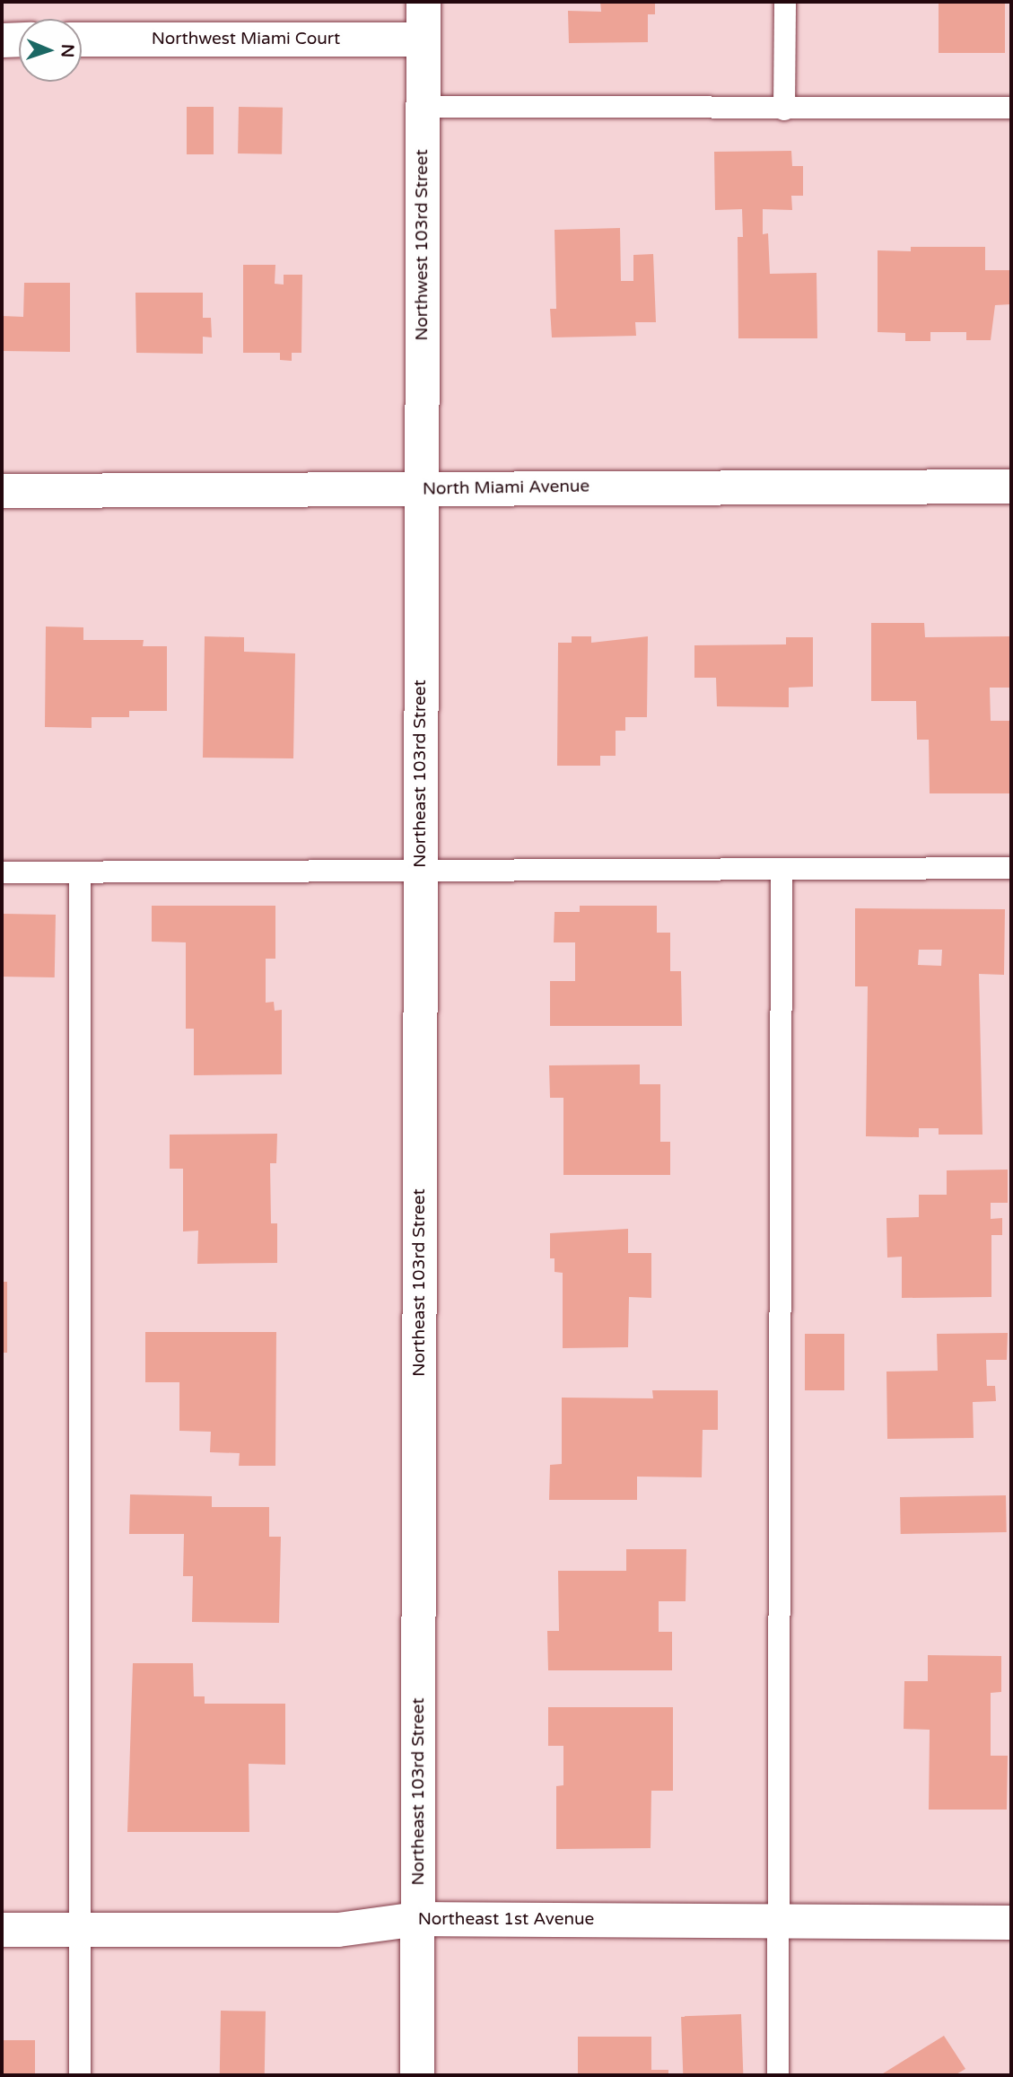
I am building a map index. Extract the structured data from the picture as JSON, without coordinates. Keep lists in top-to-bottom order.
{
  "streets": {
    "main road": [
      "Northwest Miami Court",
      "Northwest 103rd Street",
      "North Miami Avenue",
      "Northeast 103rd Street",
      "Northeast 1st Avenue"
    ]
  },
  "crossings": [
    ["Northwest Miami Court", "Northwest 103rd Street"],
    ["Northwest 103rd Street", "North Miami Avenue"],
    ["Northwest 103rd Street", "Northeast 103rd Street"],
    ["North Miami Avenue", "Northeast 103rd Street"],
    ["Northeast 103rd Street", "Northeast 1st Avenue"]
  ],
  "north": "right"
}
